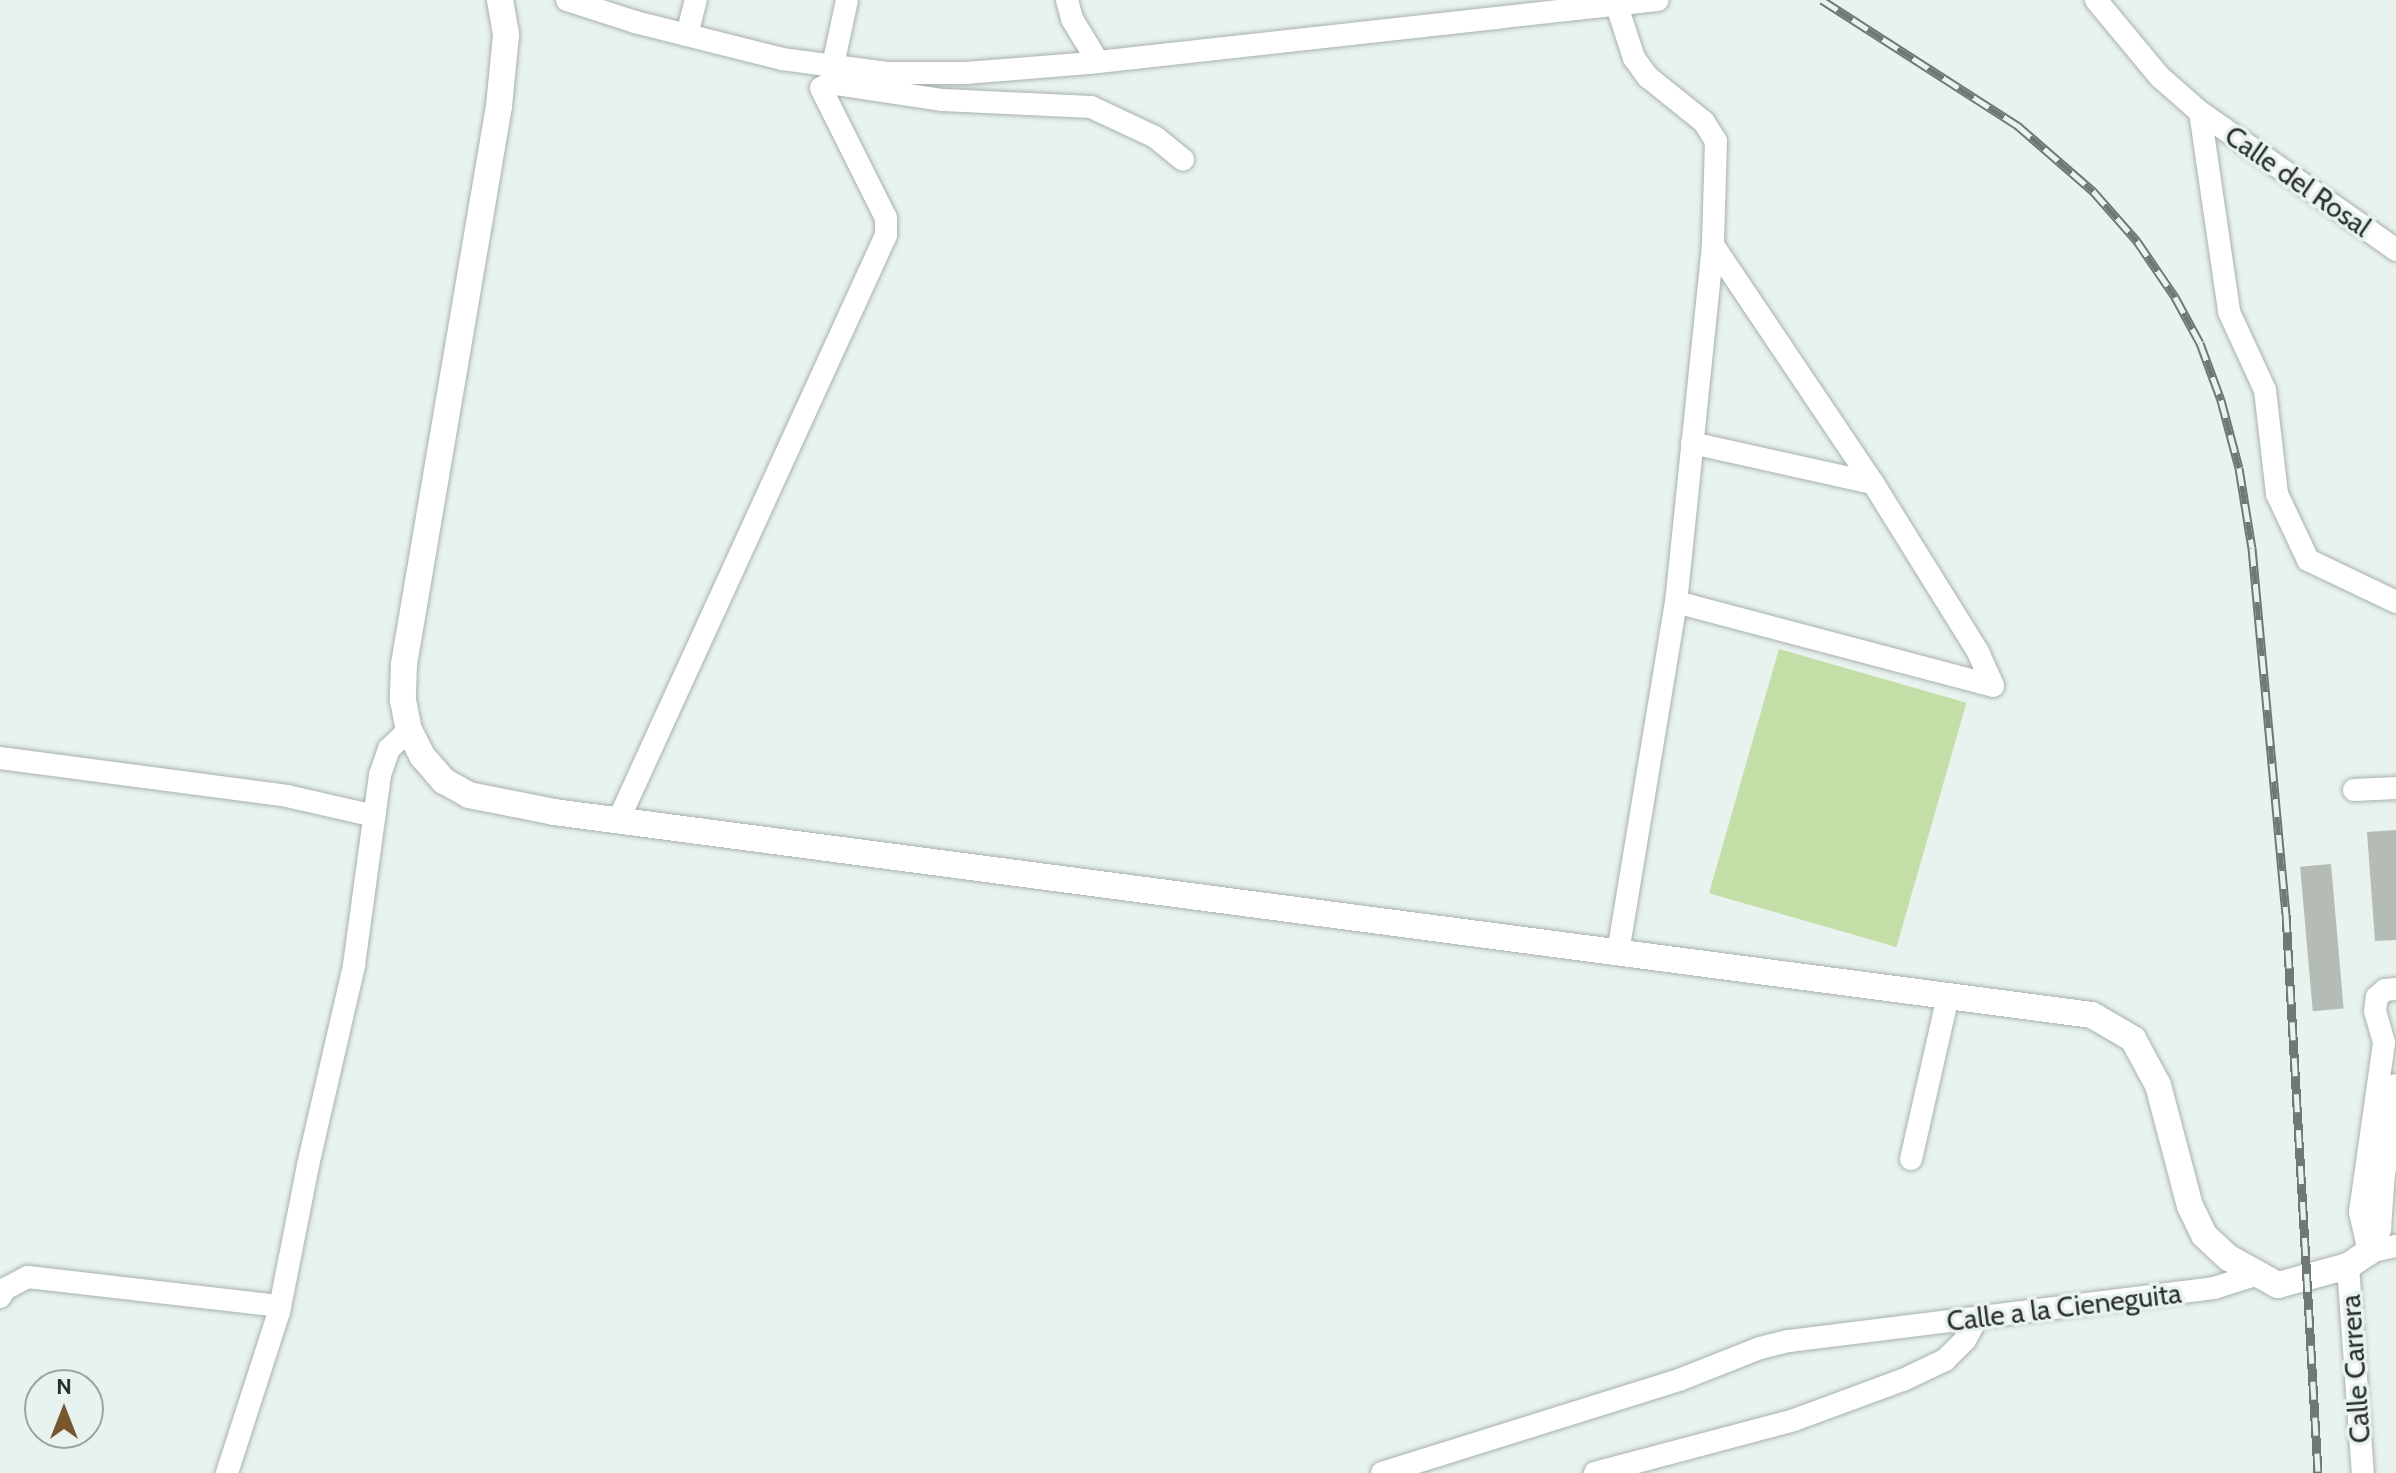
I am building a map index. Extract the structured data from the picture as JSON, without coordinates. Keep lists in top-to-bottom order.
{
  "streets": {
    "main road": ["Calle a la Cieneguita"],
    "street": ["Calle del Rosal", "Calle Carrera"]
  },
  "crossings": [
    ["Calle a la Cieneguita", "Calle Carrera"]
  ],
  "north": "top"
}
